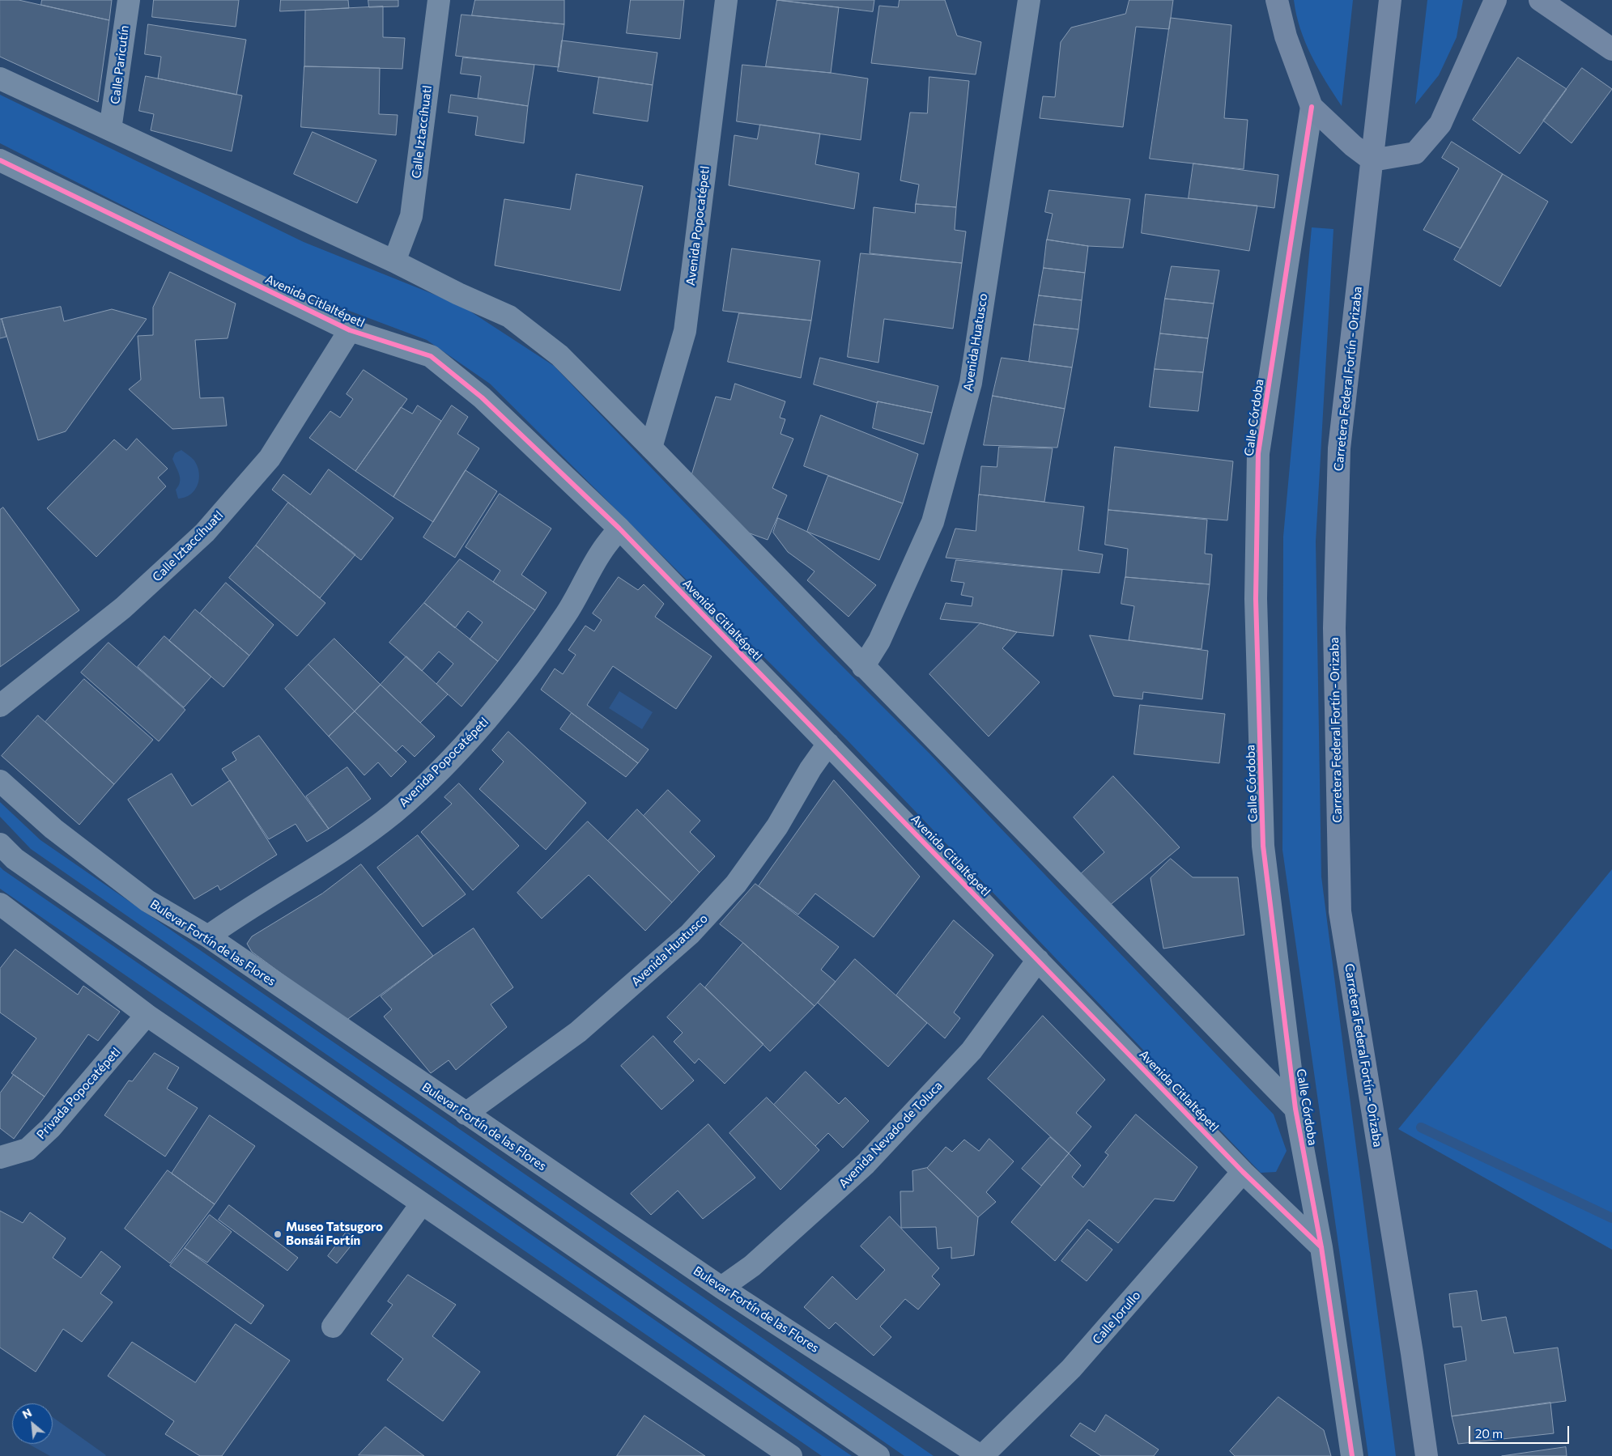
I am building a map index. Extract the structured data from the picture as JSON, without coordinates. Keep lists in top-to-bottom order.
{
  "streets": {
    "main road": ["Carretera Federal Fortín - Orizaba"],
    "street": [
      "Calle Paricutín",
      "Calle Iztaccíhuatl",
      "Avenida Popocatépetl",
      "Avenida Citlaltépetl",
      "Avenida Huatusco",
      "Calle Córdoba",
      "Bulevar Fortín de las Flores",
      "Privada Popocatépetl",
      "Avenida Nevado de Toluca",
      "Calle Jorullo"
    ]
  },
  "crossings": [
    ["Calle Iztaccíhuatl", "Avenida Citlaltépetl"],
    ["Avenida Popocatépetl", "Avenida Citlaltépetl"],
    ["Avenida Popocatépetl", "Bulevar Fortín de las Flores"],
    ["Avenida Citlaltépetl", "Avenida Huatusco"],
    ["Avenida Citlaltépetl", "Calle Córdoba"],
    ["Avenida Citlaltépetl", "Avenida Nevado de Toluca"],
    ["Avenida Citlaltépetl", "Calle Jorullo"],
    ["Avenida Huatusco", "Bulevar Fortín de las Flores"],
    ["Bulevar Fortín de las Flores", "Avenida Nevado de Toluca"],
    ["Bulevar Fortín de las Flores", "Calle Jorullo"]
  ],
  "places": ["Museo Tatsugoro Bonsái Fortín"],
  "scale_bar": "20 m",
  "north": "top left"
}
